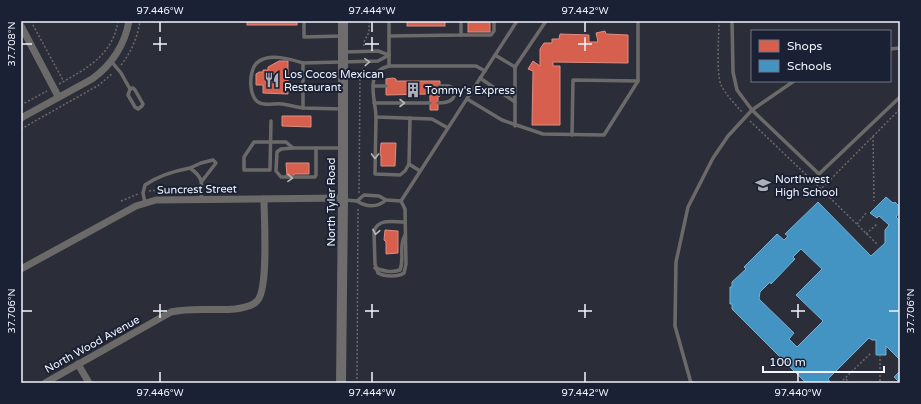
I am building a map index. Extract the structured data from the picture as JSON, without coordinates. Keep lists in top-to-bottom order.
{
  "streets": {
    "main road": ["North Tyler Road"],
    "street": ["Suncrest Street", "North Wood Avenue"]
  },
  "crossings": [
    ["Suncrest Street", "North Tyler Road"],
    ["Suncrest Street", "North Wood Avenue"]
  ],
  "places": {
    "restaurant": ["Los Cocos Mexican Restaurant"],
    "building": ["Tommy's Express"],
    "school or university": ["Northwest High School"]
  },
  "legend": ["Shops", "Schools"],
  "scale_bar": "100 m",
  "coordinates": [
    "97.446°W",
    "97.444°W",
    "97.442°W",
    "37.708°N",
    "37.706°N",
    "97.440°W"
  ]
}
